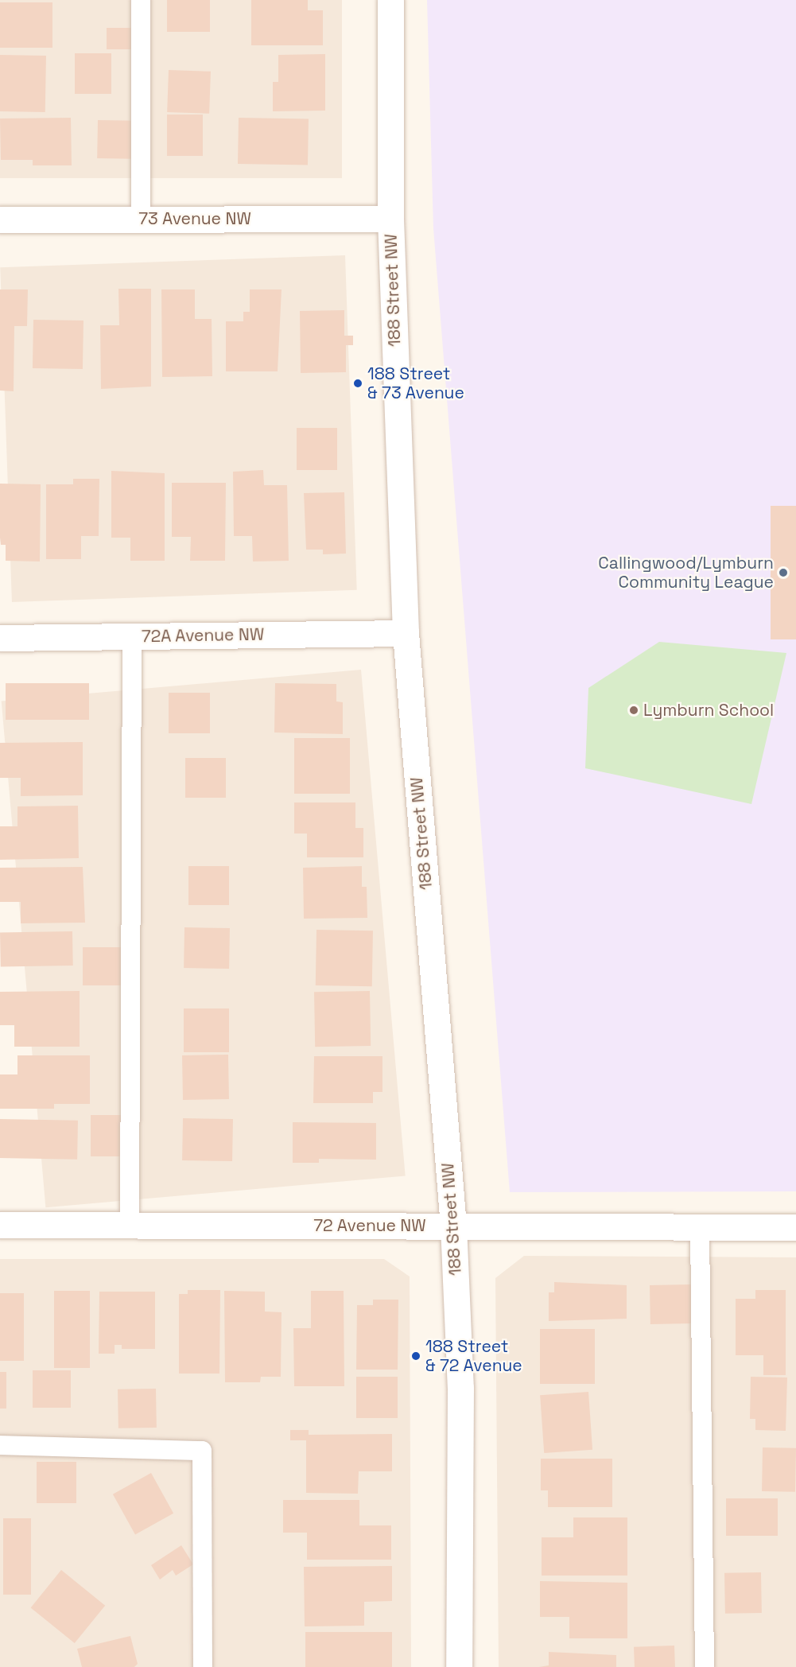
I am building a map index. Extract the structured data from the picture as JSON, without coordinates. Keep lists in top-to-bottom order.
{
  "streets": {
    "street": [
      "73 Avenue NW",
      "188 Street NW",
      "72A Avenue NW",
      "72 Avenue NW"
    ]
  },
  "crossings": [
    ["73 Avenue NW", "188 Street NW"],
    ["188 Street NW", "72A Avenue NW"],
    ["188 Street NW", "72 Avenue NW"]
  ],
  "places": [
    "188 Street & 73 Avenue",
    "Callingwood/Lymburn Community League",
    "Lymburn School",
    "188 Street & 72 Avenue"
  ]
}
